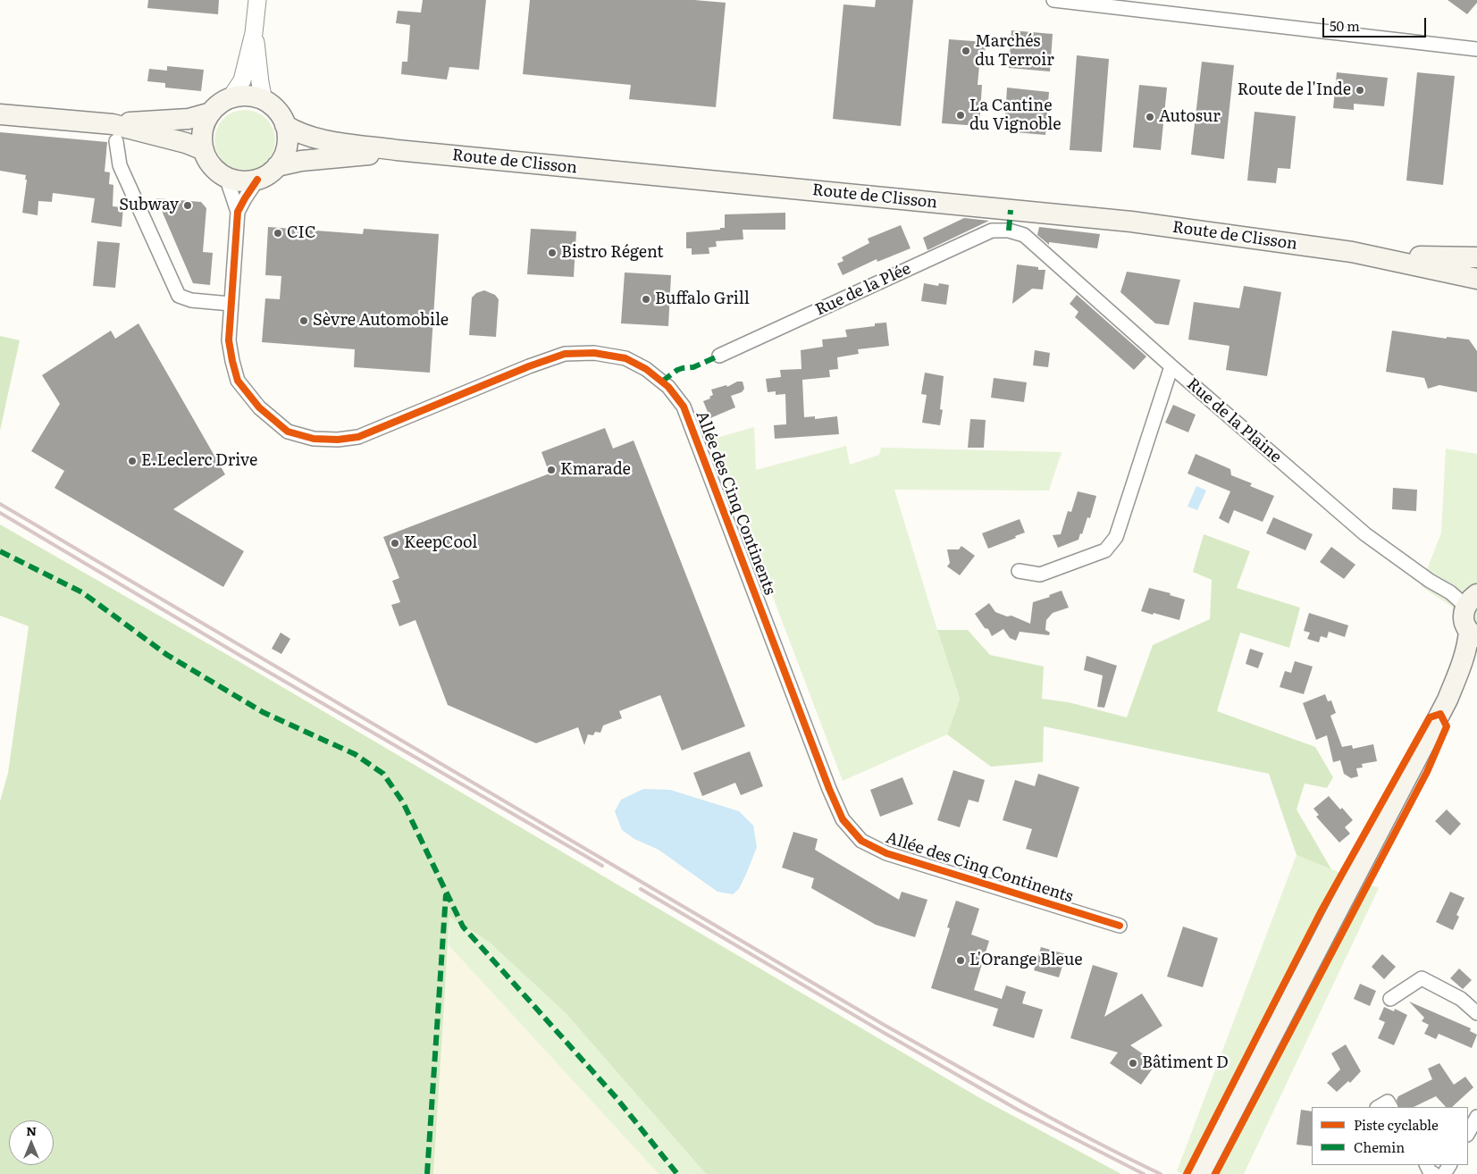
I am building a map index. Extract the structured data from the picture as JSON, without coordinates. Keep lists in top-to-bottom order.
{
  "streets": {
    "main road": ["Route de Clisson"],
    "street": ["Rue de la Plée", "Rue de la Plaine", "Allée des Cinq Continents"]
  },
  "crossings": [
    ["Route de Clisson", "Allée des Cinq Continents"],
    ["Rue de la Plée", "Rue de la Plaine"]
  ],
  "places": [
    "Marchés du Terroir",
    "Route de l'Inde",
    "La Cantine du Vignoble",
    "Autosur",
    "Subway",
    "CIC",
    "Bistro Régent",
    "Buffalo Grill",
    "Sèvre Automobile",
    "E.Leclerc Drive",
    "Kmarade",
    "KeepCool",
    "L'Orange Bleue",
    "Bâtiment D"
  ],
  "legend": ["Piste cyclable", "Chemin"],
  "scale_bar": "50 m",
  "north": "top"
}
